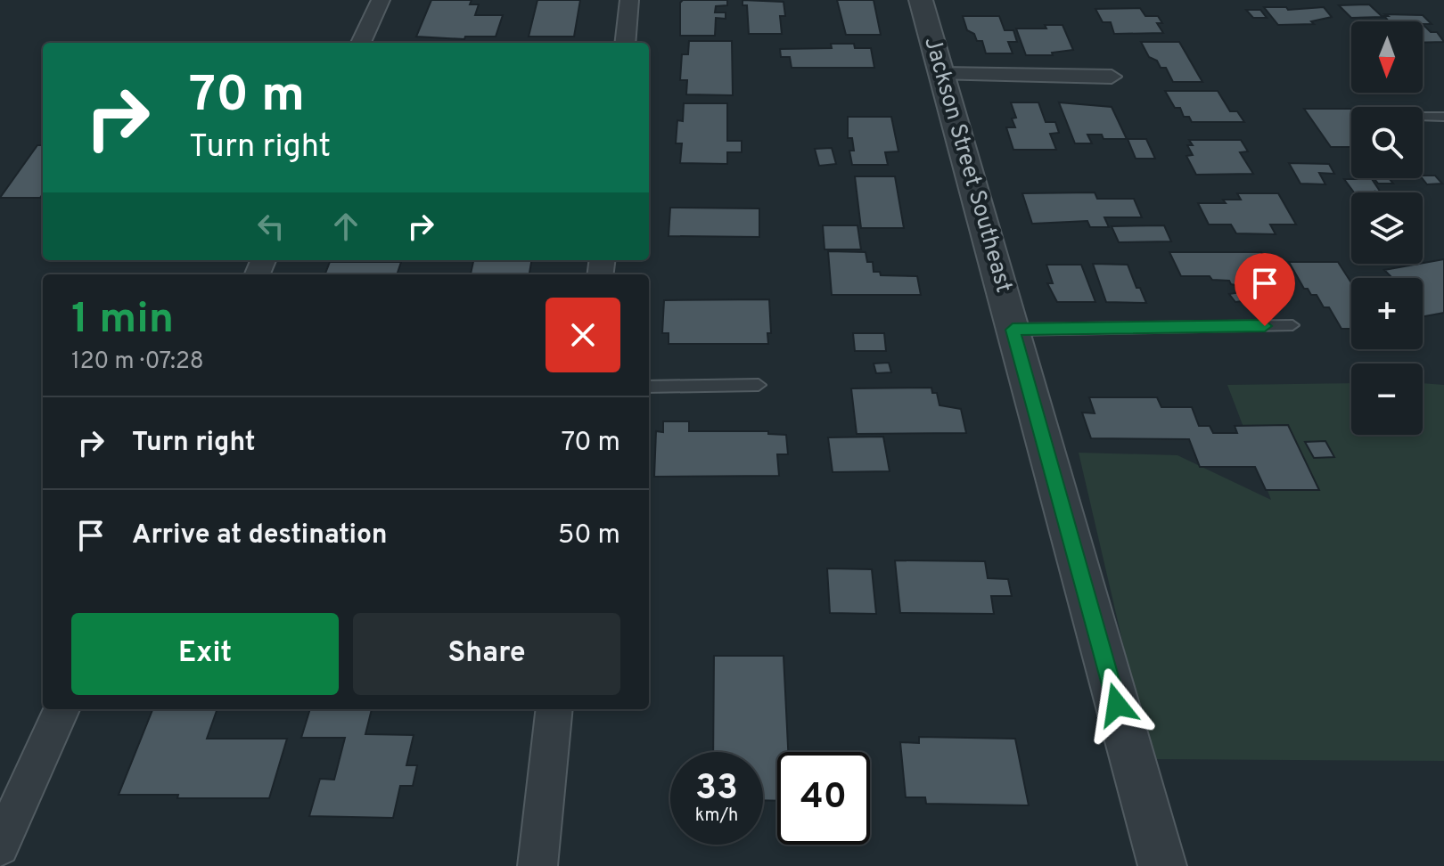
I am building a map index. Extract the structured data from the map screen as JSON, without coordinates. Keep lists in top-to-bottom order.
{
  "streets": {
    "street": ["Jackson Street Southeast"]
  },
  "north": "bottom",
  "page": {
    "map_buttons": ["+", "−"],
    "turn": ["70 m", "Turn right"],
    "heading": ["1 min", "120 m · 07:28"],
    "list": [
      {
        "name": "Turn right",
        "value": "70 m"
      },
      {
        "name": "Arrive at destination",
        "value": "50 m"
      }
    ],
    "buttons": ["Exit", "Share"],
    "speed": "33 km/h",
    "limit": "40"
  }
}
